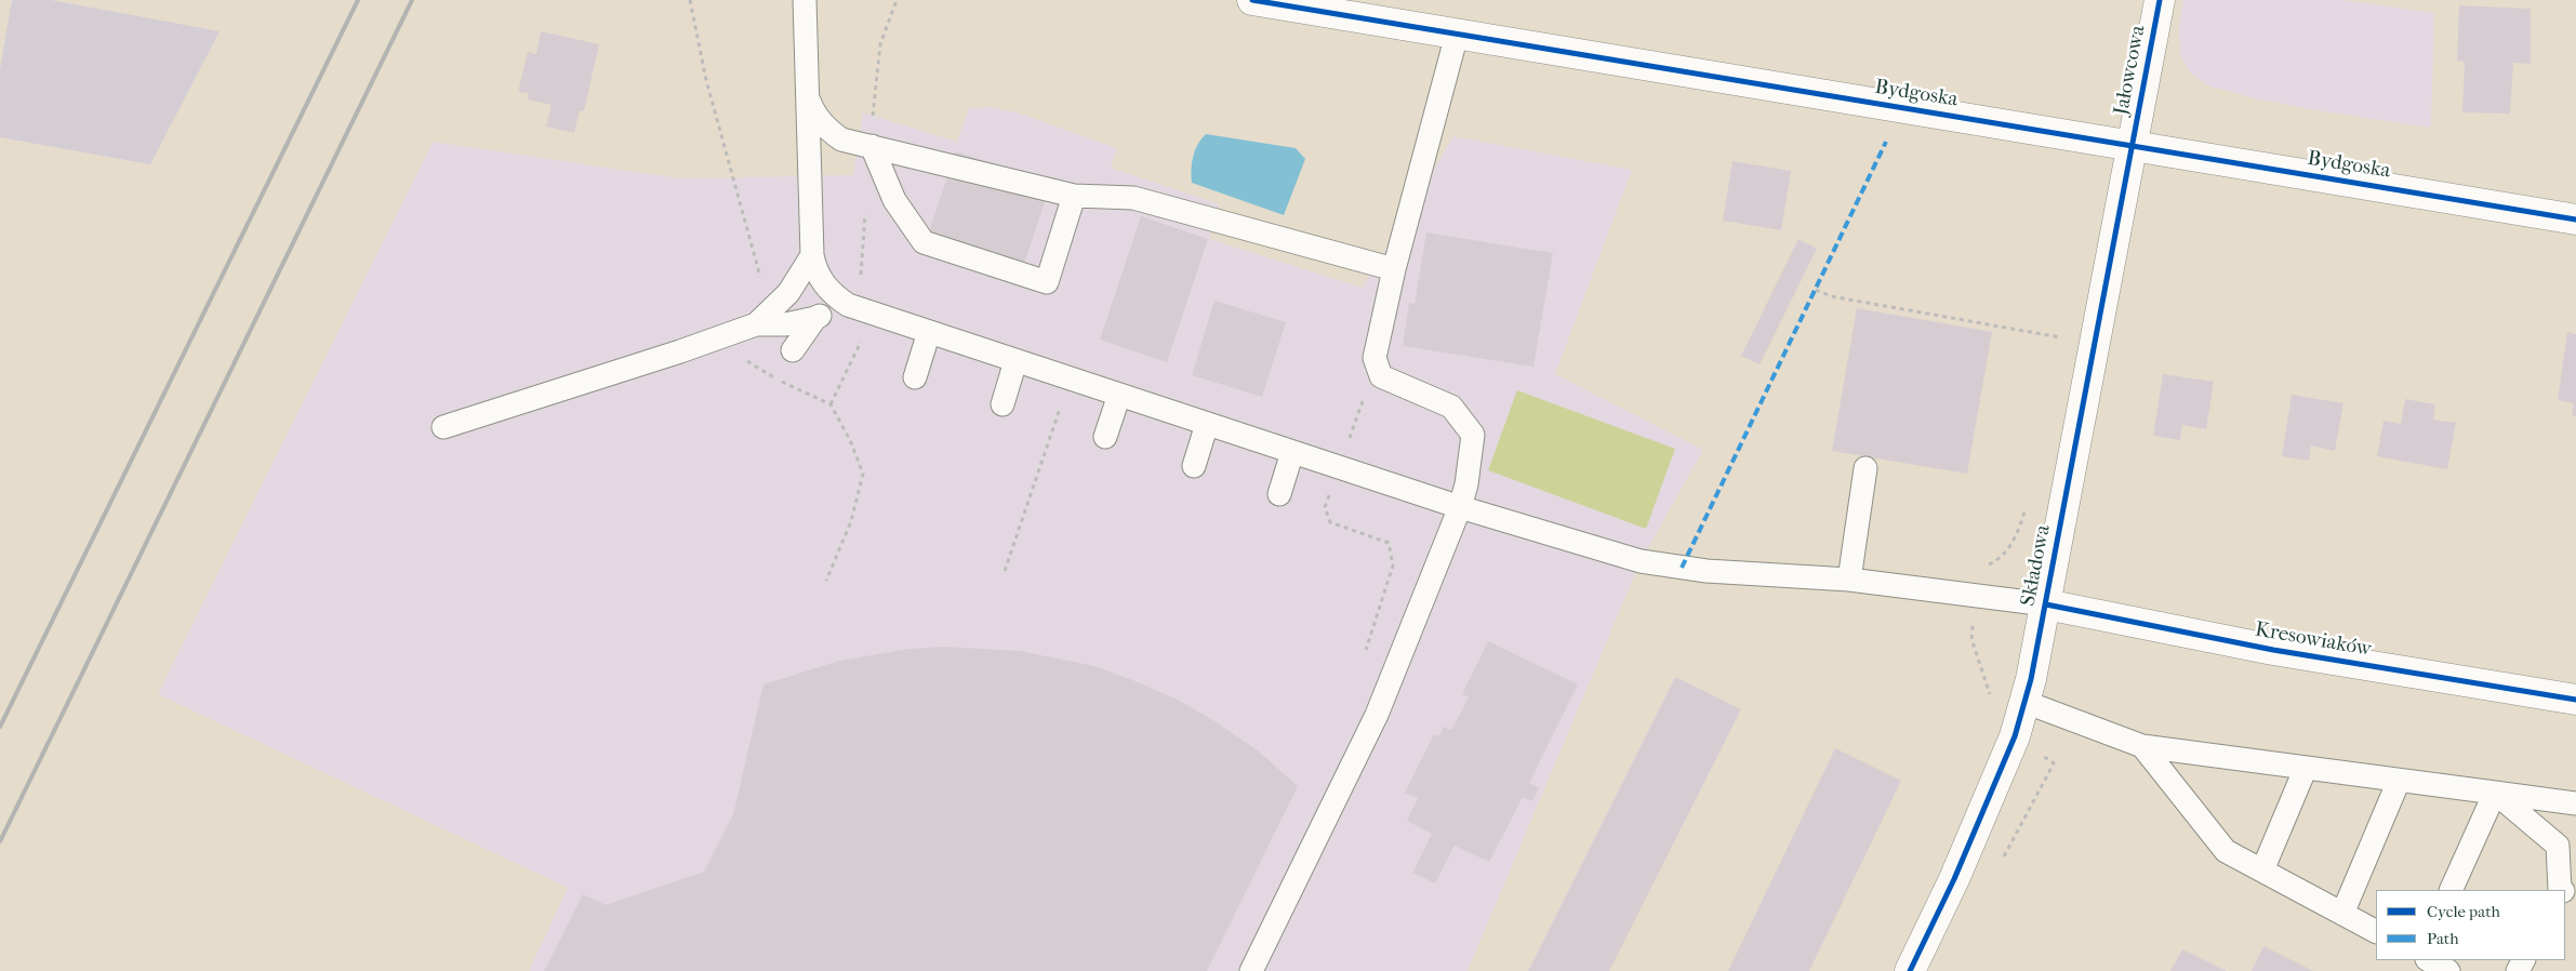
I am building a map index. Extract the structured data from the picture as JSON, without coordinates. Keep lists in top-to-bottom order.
{
  "streets": {
    "street": [
      "Jałowcowa",
      "Bydgoska",
      "Składowa",
      "Kresowiaków"
    ]
  },
  "crossings": [
    ["Jałowcowa", "Bydgoska"],
    ["Jałowcowa", "Składowa"],
    ["Bydgoska", "Składowa"],
    ["Składowa", "Kresowiaków"]
  ],
  "legend": ["Cycle path", "Path"]
}
